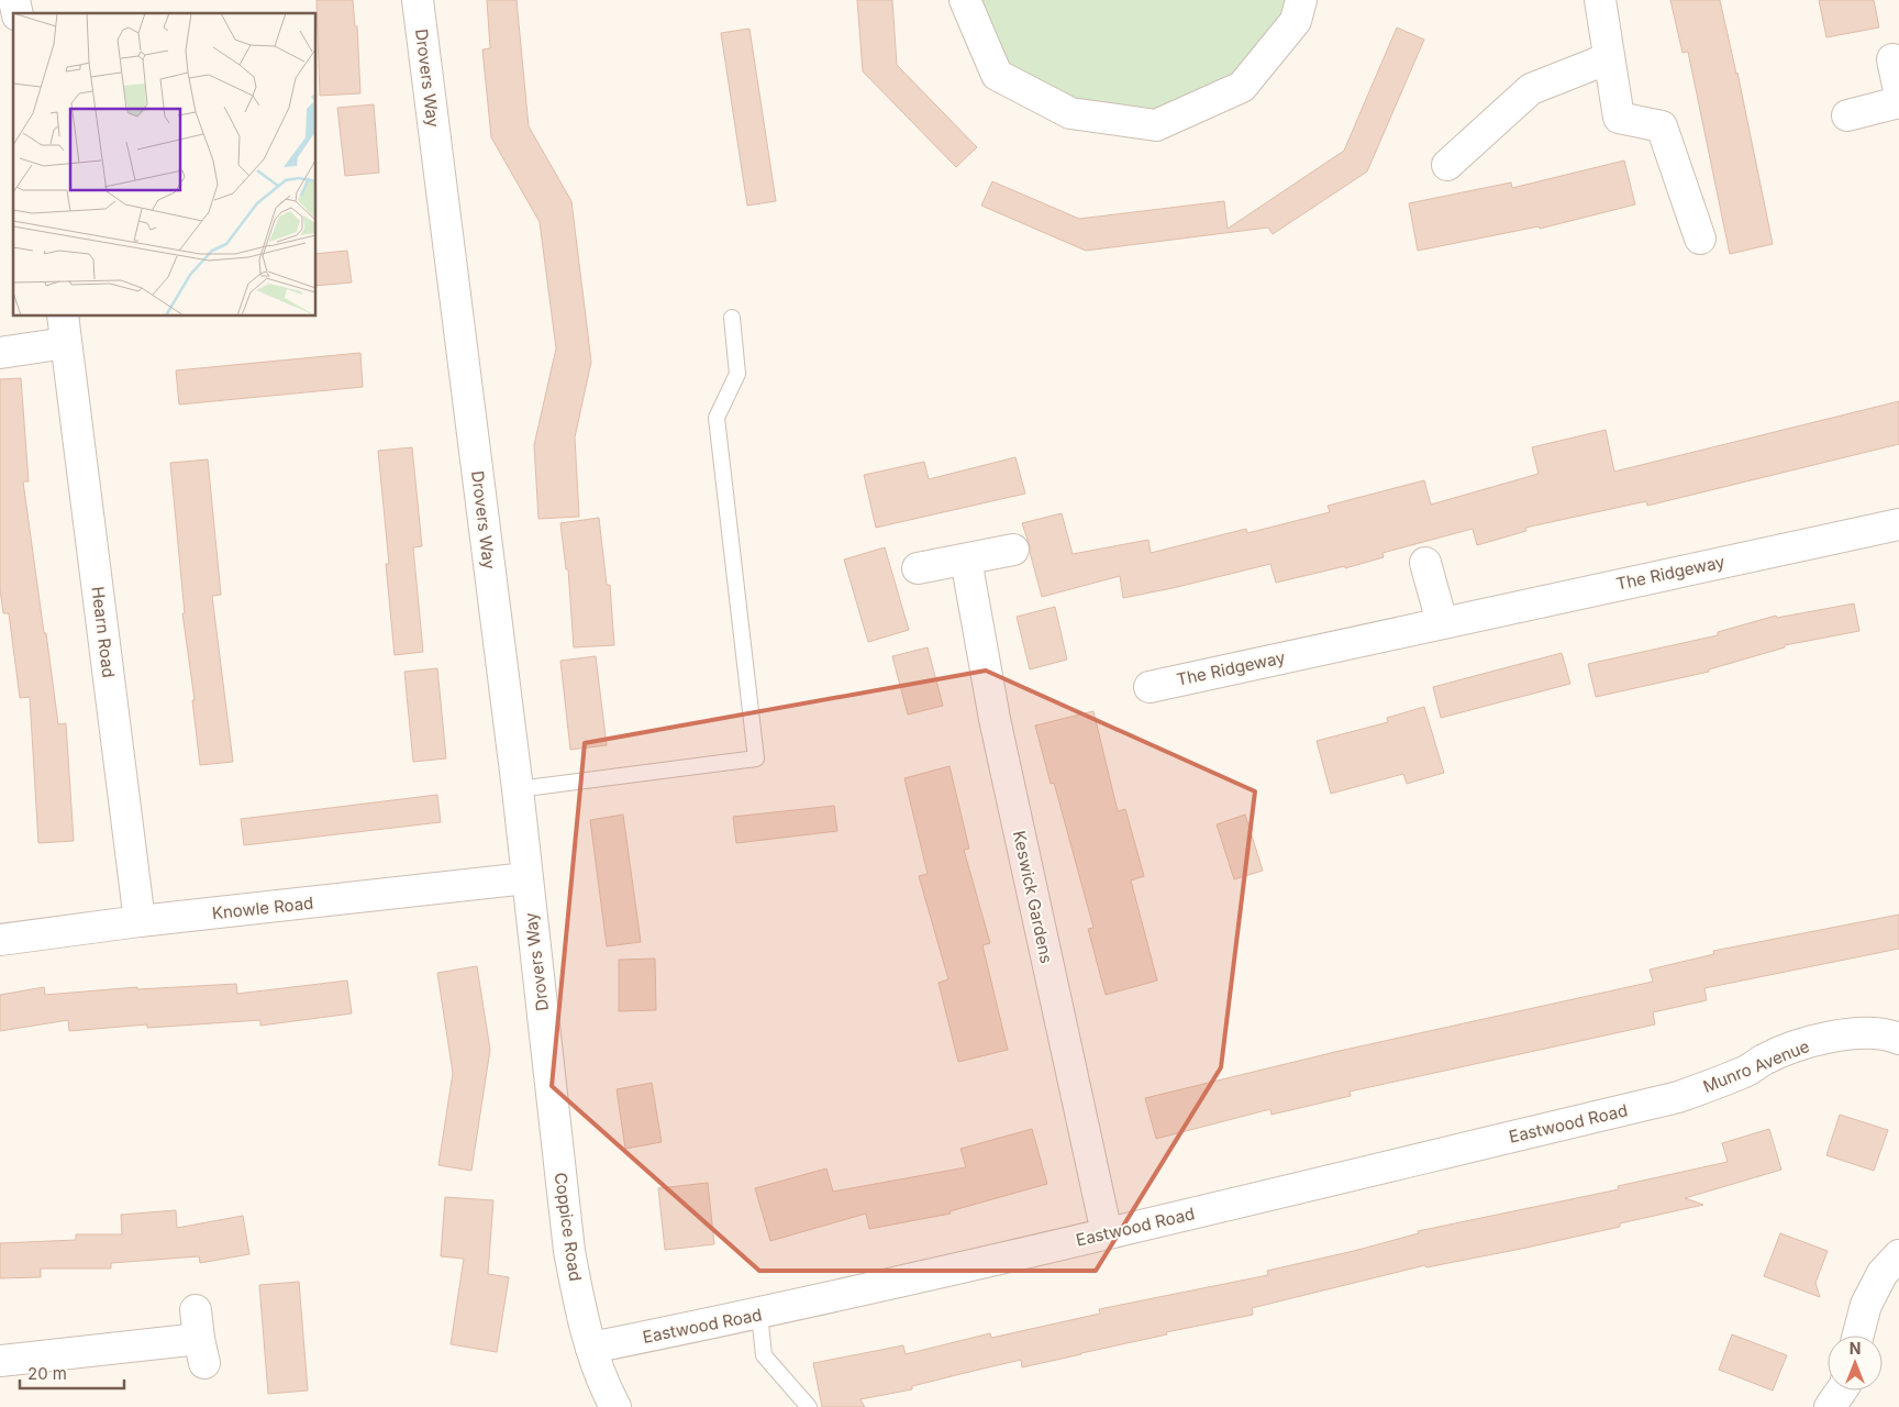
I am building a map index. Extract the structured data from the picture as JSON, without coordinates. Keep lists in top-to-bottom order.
{
  "streets": {
    "street": [
      "Drovers Way",
      "The Ridgeway",
      "Hearn Road",
      "Keswick Gardens",
      "Knowle Road",
      "Munro Avenue",
      "Eastwood Road",
      "Coppice Road"
    ]
  },
  "crossings": [
    ["Drovers Way", "Knowle Road"],
    ["Drovers Way", "Coppice Road"],
    ["Hearn Road", "Knowle Road"],
    ["Keswick Gardens", "Eastwood Road"],
    ["Munro Avenue", "Eastwood Road"],
    ["Eastwood Road", "Coppice Road"]
  ],
  "scale_bar": "20 m",
  "north": "top"
}
